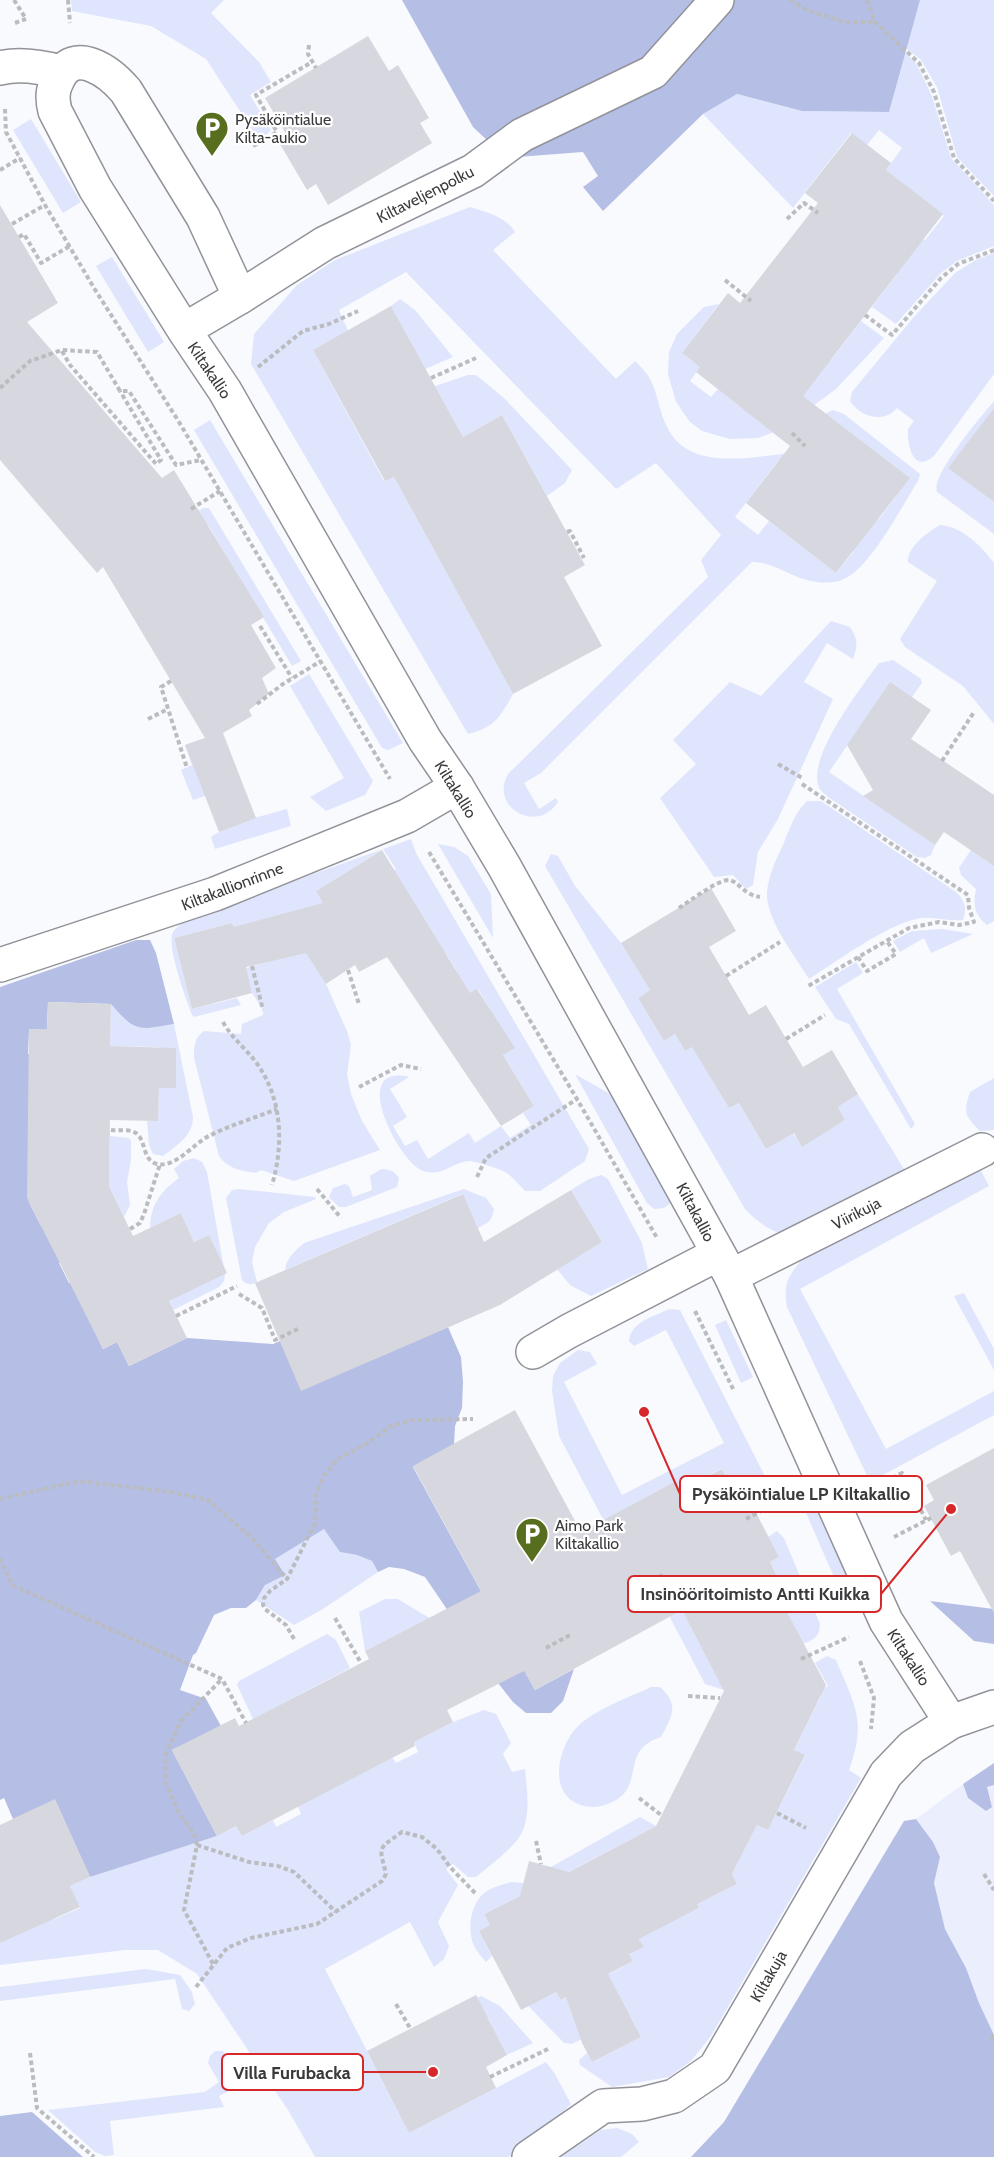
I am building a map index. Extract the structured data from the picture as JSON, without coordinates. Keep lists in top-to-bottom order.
{
  "streets": {
    "street": [
      "Kiltaveljenpolku",
      "Kiltakallio",
      "Kiltakallionrinne",
      "Viirikuja",
      "Kiltakuja"
    ]
  },
  "crossings": [
    ["Kiltaveljenpolku", "Kiltakallio"],
    ["Kiltakallio", "Kiltakallionrinne"],
    ["Kiltakallio", "Viirikuja"],
    ["Kiltakallio", "Kiltakuja"]
  ],
  "places": {
    "parking": ["Pysäköintialue Kilta-aukio", "Aimo Park Kiltakallio"],
    "other": ["Pysäköintialue LP Kiltakallio", "Insinööritoimisto Antti Kuikka", "Villa Furubacka"]
  }
}
